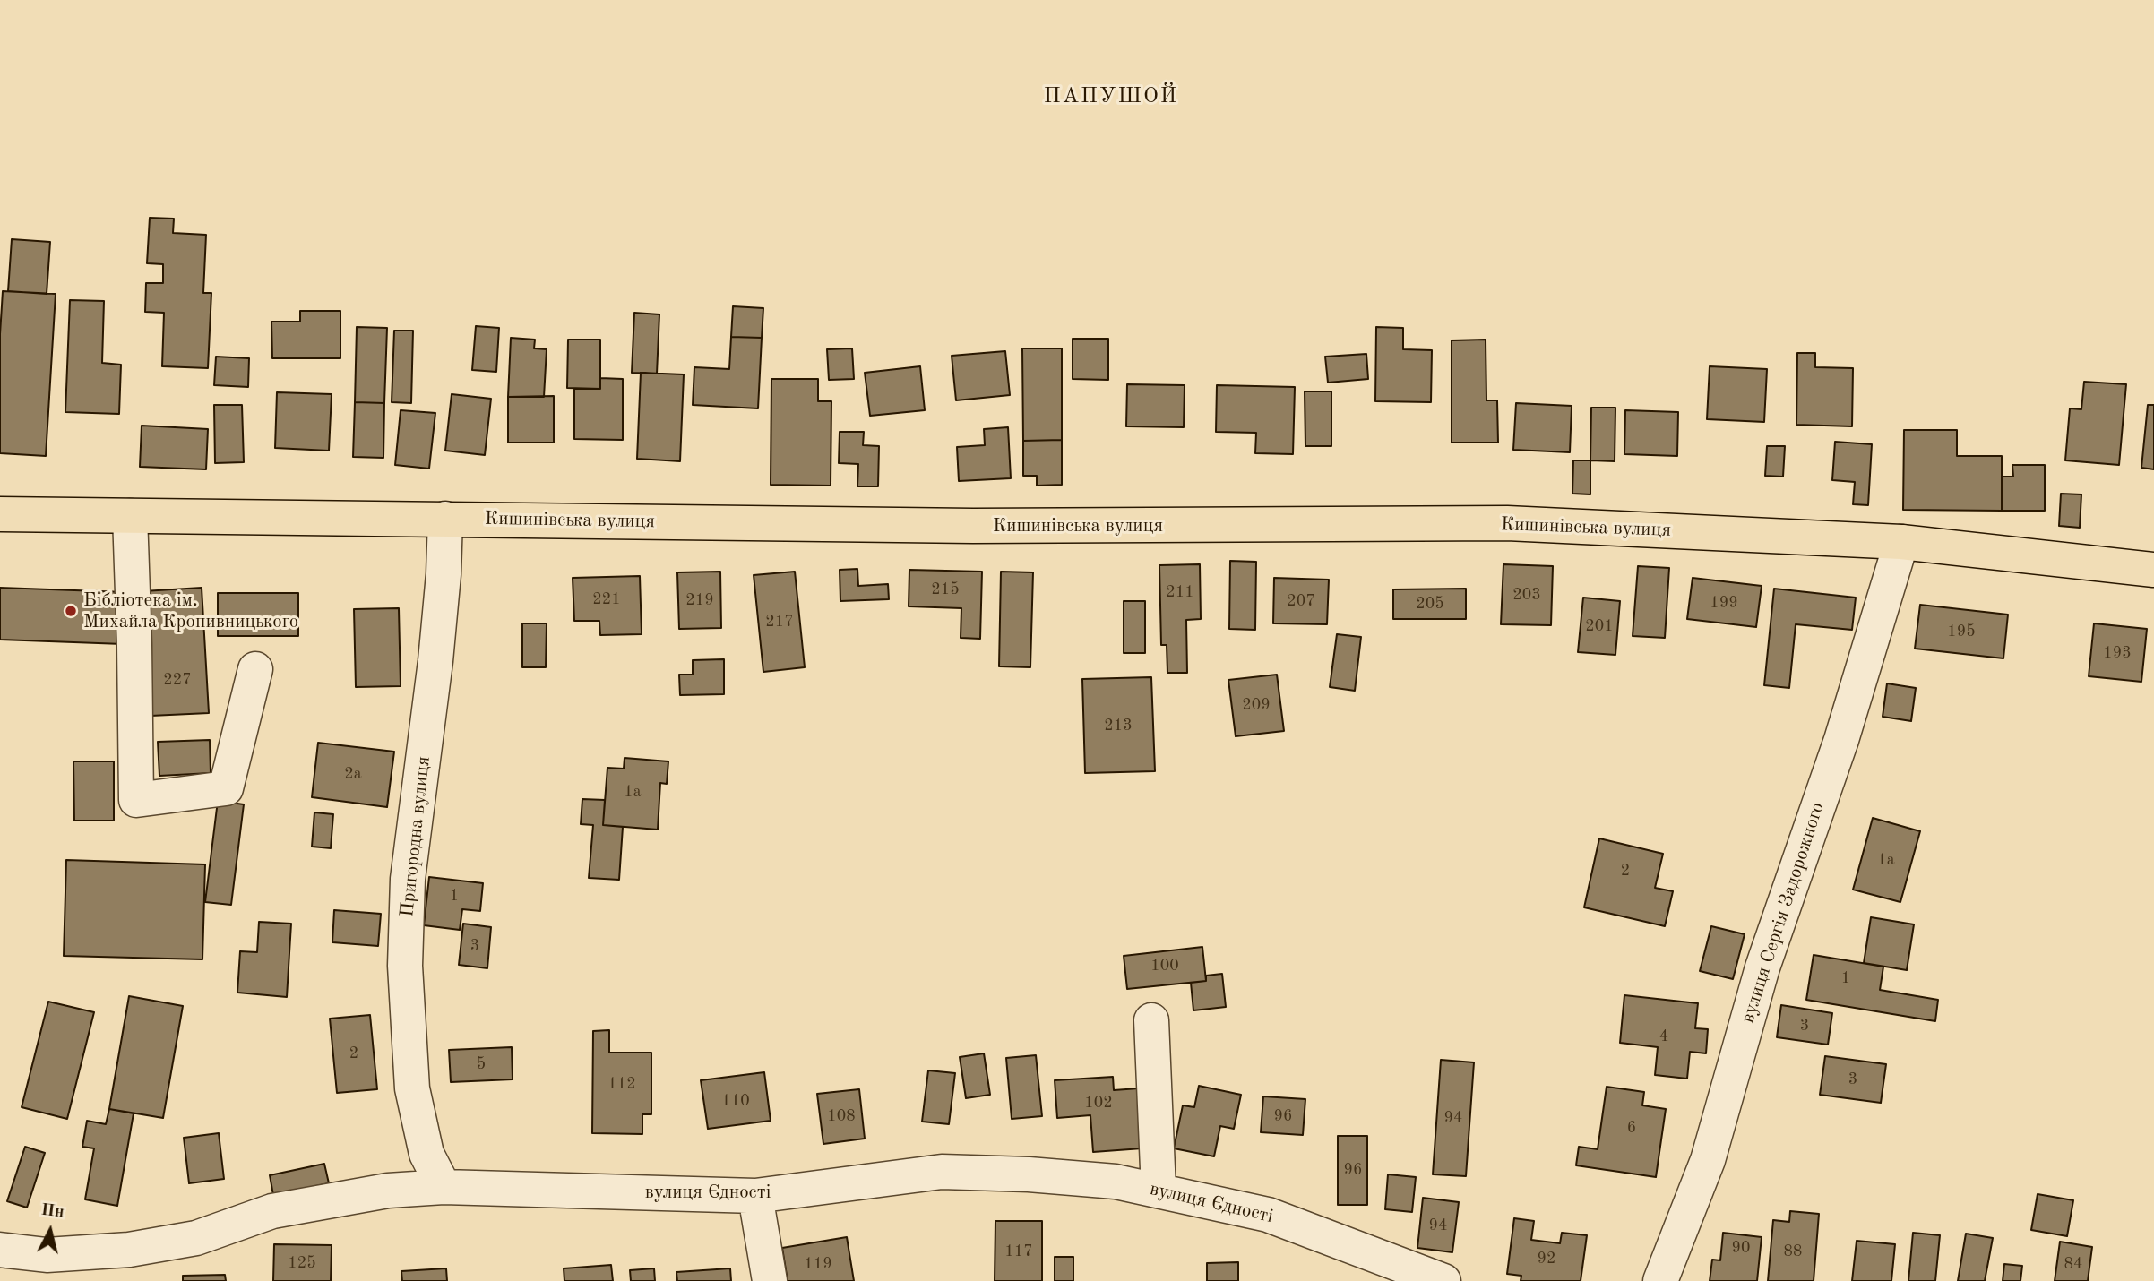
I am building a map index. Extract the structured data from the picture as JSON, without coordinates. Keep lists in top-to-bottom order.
{
  "streets": {
    "main road": ["Кишинівська вулиця"],
    "street": ["Пригородна вулиця", "вулиця Сергія Задорожного", "вулиця Єдності"]
  },
  "crossings": [
    ["Кишинівська вулиця", "Пригородна вулиця"],
    ["Кишинівська вулиця", "вулиця Сергія Задорожного"],
    ["Пригородна вулиця", "вулиця Єдності"]
  ],
  "districts": ["ПАПУШОЙ"],
  "places": ["Бібліотека ім. Михайла Кропивницького"],
  "house_numbers": [
    "215",
    "211",
    "203",
    "221",
    "219",
    "207",
    "199",
    "205",
    "217",
    "201",
    "195",
    "193",
    "227",
    "209",
    "213",
    "2а",
    "1а",
    "1а",
    "2",
    "1",
    "3",
    "100",
    "1",
    "3",
    "4",
    "2",
    "5",
    "3",
    "112",
    "110",
    "102",
    "108",
    "96",
    "94",
    "6",
    "96",
    "94",
    "90",
    "117",
    "88",
    "92",
    "125",
    "119",
    "84"
  ],
  "north": "top"
}
